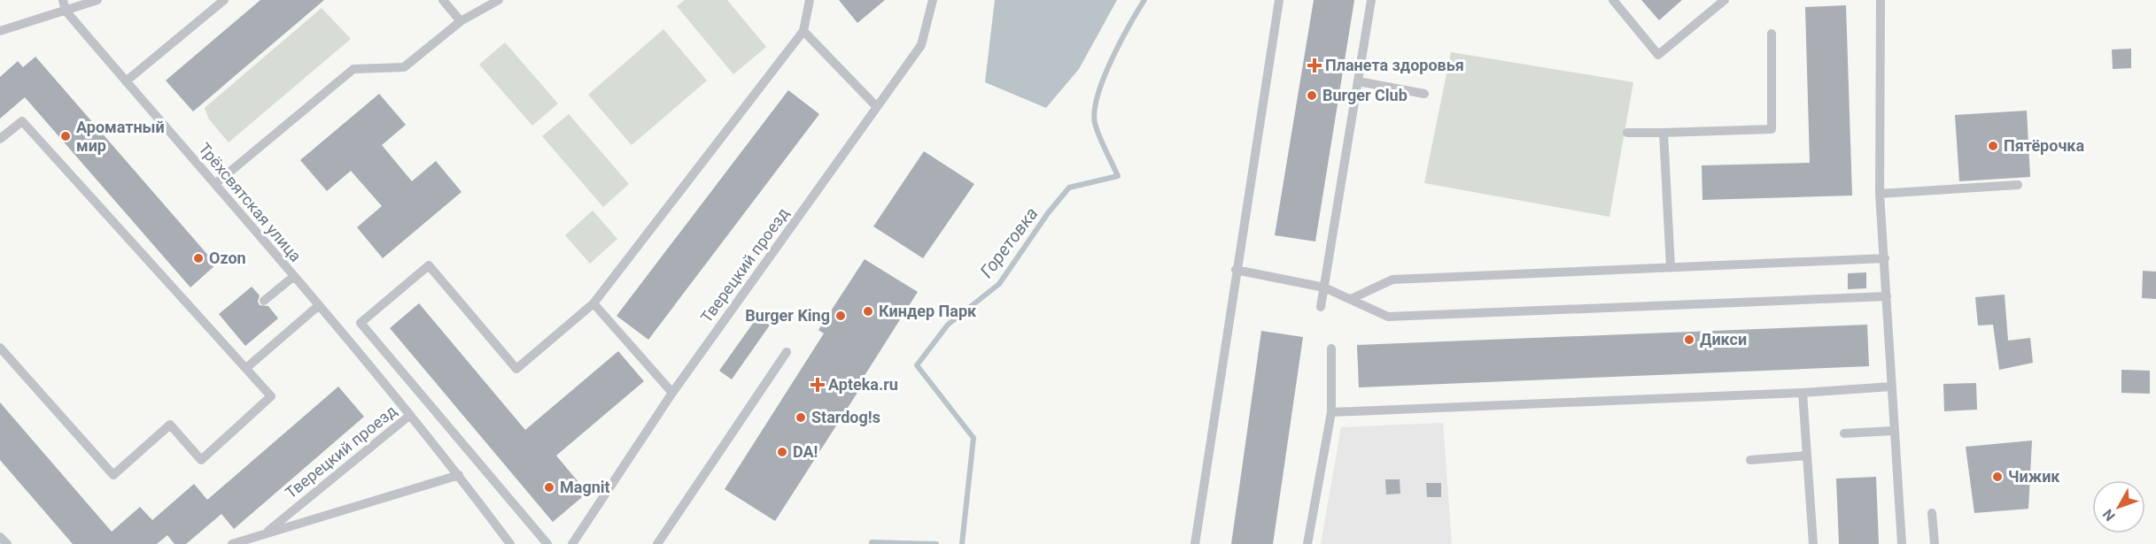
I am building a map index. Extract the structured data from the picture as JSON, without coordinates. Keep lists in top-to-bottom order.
{
  "streets": {
    "lane": ["Трёхсвятская улица", "Тверецкий проезд"]
  },
  "crossings": [
    ["Трёхсвятская улица", "Тверецкий проезд"]
  ],
  "water": ["Горетовка"],
  "places": {
    "health": ["Планета здоровья", "Apteka.ru"],
    "other": [
      "Burger Club",
      "Ароматный мир",
      "Пятёрочка",
      "Ozon",
      "Киндер Парк",
      "Burger King",
      "Дикси",
      "Stardog!s",
      "DA!",
      "Чижик",
      "Magnit"
    ]
  },
  "north": "bottom left"
}
